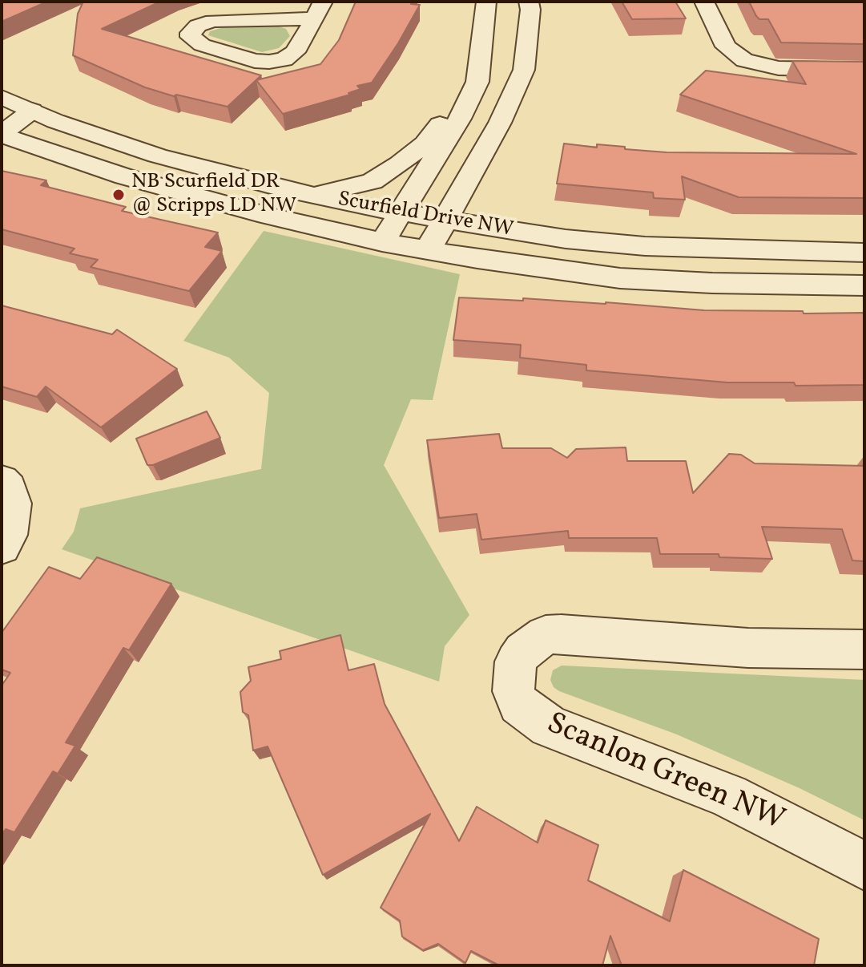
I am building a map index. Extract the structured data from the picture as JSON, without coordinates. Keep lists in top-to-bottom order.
{
  "streets": {
    "street": ["Scurfield Drive NW", "Scanlon Green NW"]
  },
  "places": ["NB Scurfield DR @ Scripps LD NW"]
}
